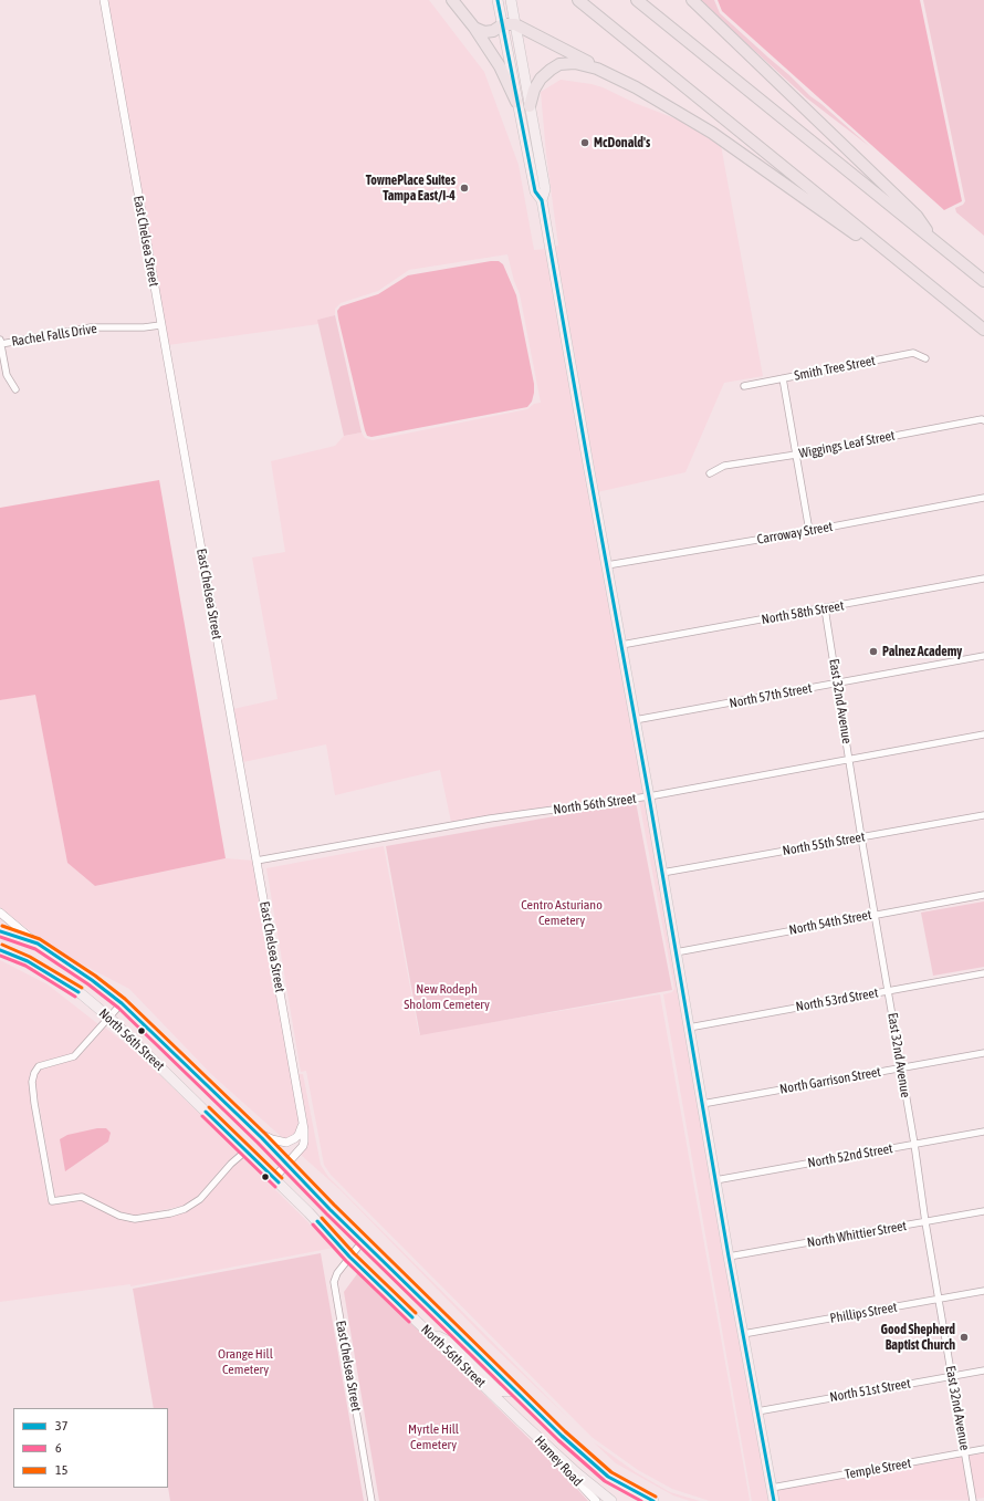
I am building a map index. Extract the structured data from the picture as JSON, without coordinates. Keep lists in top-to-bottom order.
{
  "streets": {
    "main road": ["North 56th Street"],
    "street": [
      "East Chelsea Street",
      "Rachel Falls Drive",
      "Smith Tree Street",
      "Wiggings Leaf Street",
      "Carroway Street",
      "North 58th Street",
      "North 57th Street",
      "East 32nd Avenue",
      "North 55th Street",
      "North 54th Street",
      "North 53rd Street",
      "North Garrison Street",
      "North 52nd Street",
      "North Whittier Street",
      "Phillips Street",
      "North 51st Street",
      "Harney Road",
      "Temple Street"
    ]
  },
  "crossings": [
    ["East Chelsea Street", "Rachel Falls Drive"],
    ["East Chelsea Street", "North 56th Street"],
    ["North 58th Street", "East 32nd Avenue"],
    ["North 57th Street", "East 32nd Avenue"],
    ["East 32nd Avenue", "North 56th Street"],
    ["East 32nd Avenue", "North 55th Street"],
    ["East 32nd Avenue", "North 54th Street"],
    ["East 32nd Avenue", "North 53rd Street"],
    ["East 32nd Avenue", "North Garrison Street"],
    ["East 32nd Avenue", "North 52nd Street"],
    ["East 32nd Avenue", "North Whittier Street"],
    ["East 32nd Avenue", "Phillips Street"],
    ["East 32nd Avenue", "North 51st Street"],
    ["East 32nd Avenue", "Temple Street"],
    ["North 56th Street", "Harney Road"]
  ],
  "parks": [
    "Centro Asturiano Cemetery",
    "New Rodeph Sholom Cemetery",
    "Orange Hill Cemetery",
    "Myrtle Hill Cemetery"
  ],
  "places": [
    "McDonald's",
    "TownePlace Suites Tampa East/I-4",
    "Palnez Academy",
    "Good Shepherd Baptist Church"
  ],
  "lines": ["transit line 37", "transit line 15", "transit line 6"],
  "legend": ["37", "6", "15"]
}
